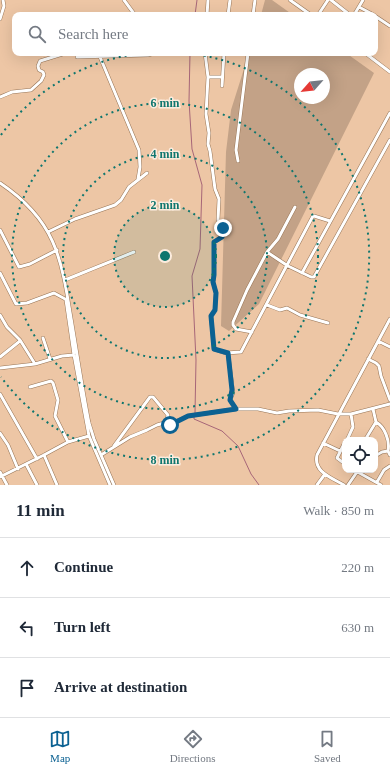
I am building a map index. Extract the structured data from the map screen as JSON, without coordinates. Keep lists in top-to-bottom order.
{
  "north": "bottom left",
  "page": {
    "search": "Search here",
    "heading": ["11 min", "Walk · 850 m"],
    "list": [
      ["Continue", "220 m"],
      ["Turn left", "630 m"],
      "Arrive at destination"
    ],
    "nav": ["Map", "Directions", "Saved"]
  },
  "rings": [
    "6 min",
    "4 min",
    "2 min",
    "8 min"
  ]
}
